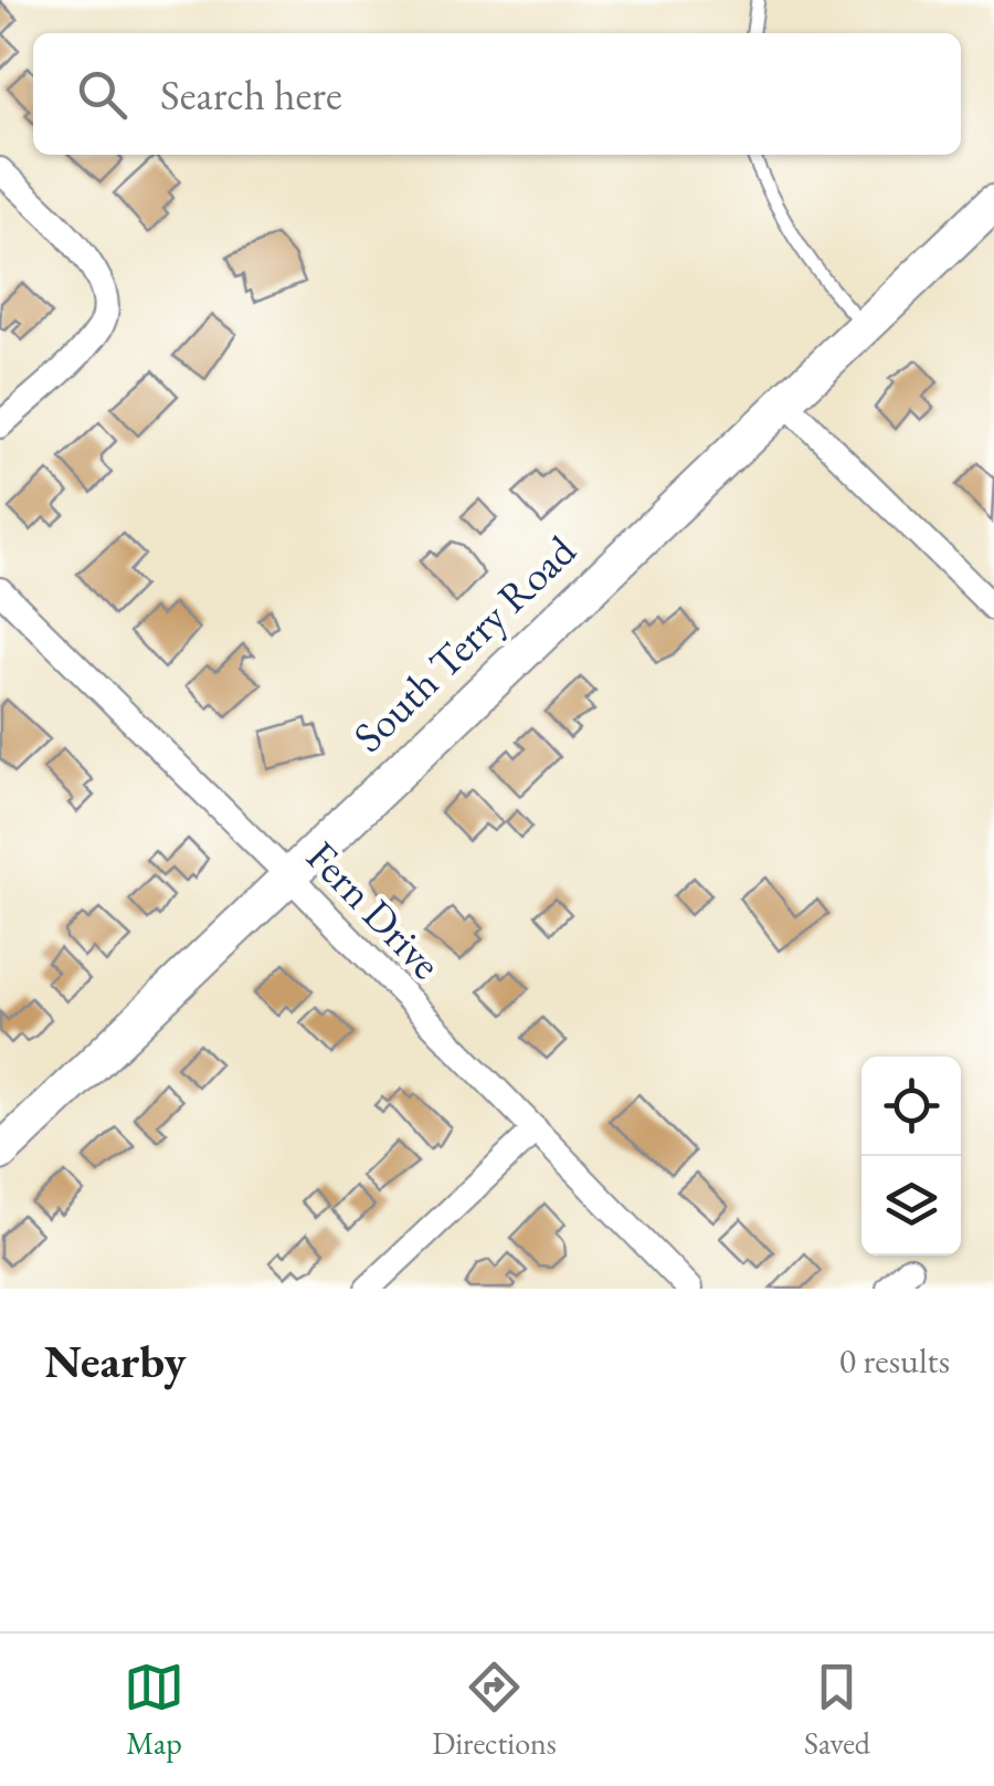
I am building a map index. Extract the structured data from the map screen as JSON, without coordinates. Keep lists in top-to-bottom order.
{
  "streets": {
    "street": ["South Terry Road", "Fern Drive"]
  },
  "crossings": [
    ["South Terry Road", "Fern Drive"]
  ],
  "page": {
    "search": "Search here",
    "heading": ["Nearby", "0 results"],
    "nav": ["Map", "Directions", "Saved"]
  }
}
